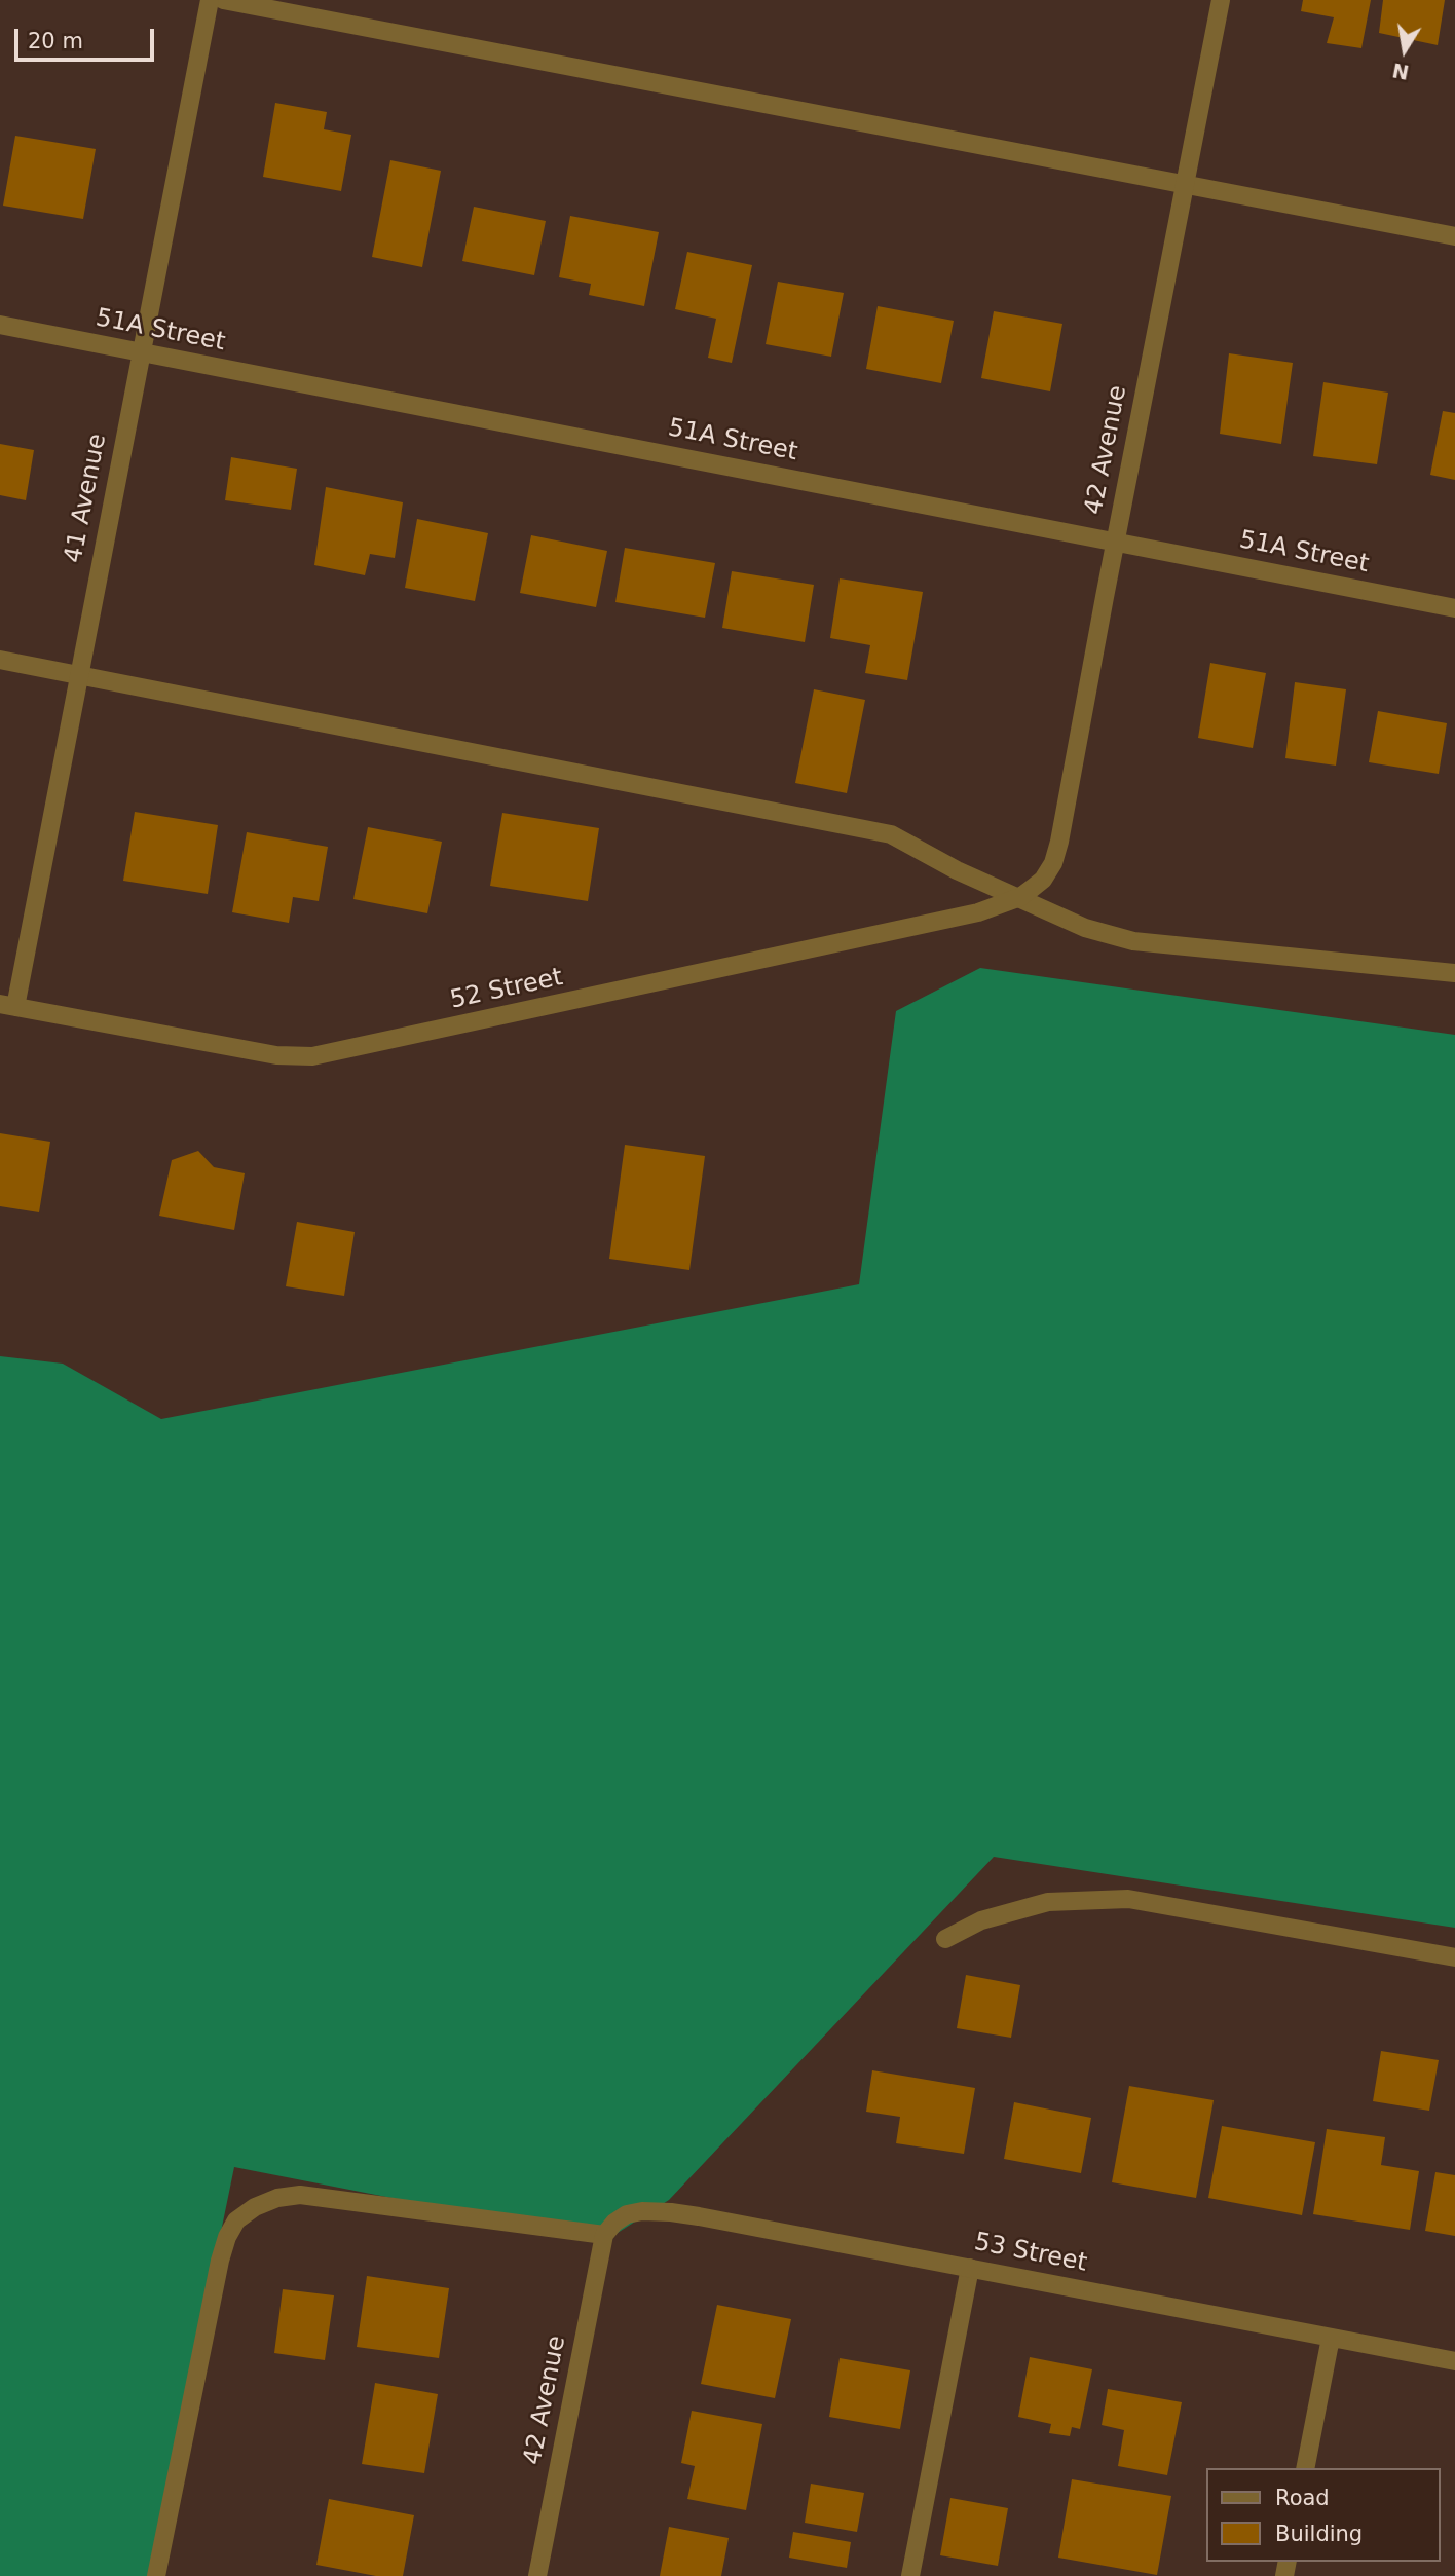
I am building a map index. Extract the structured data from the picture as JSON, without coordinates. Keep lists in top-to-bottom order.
{
  "streets": {
    "street": [
      "51A Street",
      "42 Avenue",
      "41 Avenue",
      "52 Street",
      "53 Street"
    ]
  },
  "crossings": [
    ["51A Street", "42 Avenue"],
    ["51A Street", "41 Avenue"],
    ["42 Avenue", "52 Street"],
    ["42 Avenue", "53 Street"],
    ["41 Avenue", "52 Street"]
  ],
  "legend": ["Road", "Building"],
  "scale_bar": "20 m",
  "north": "bottom"
}
